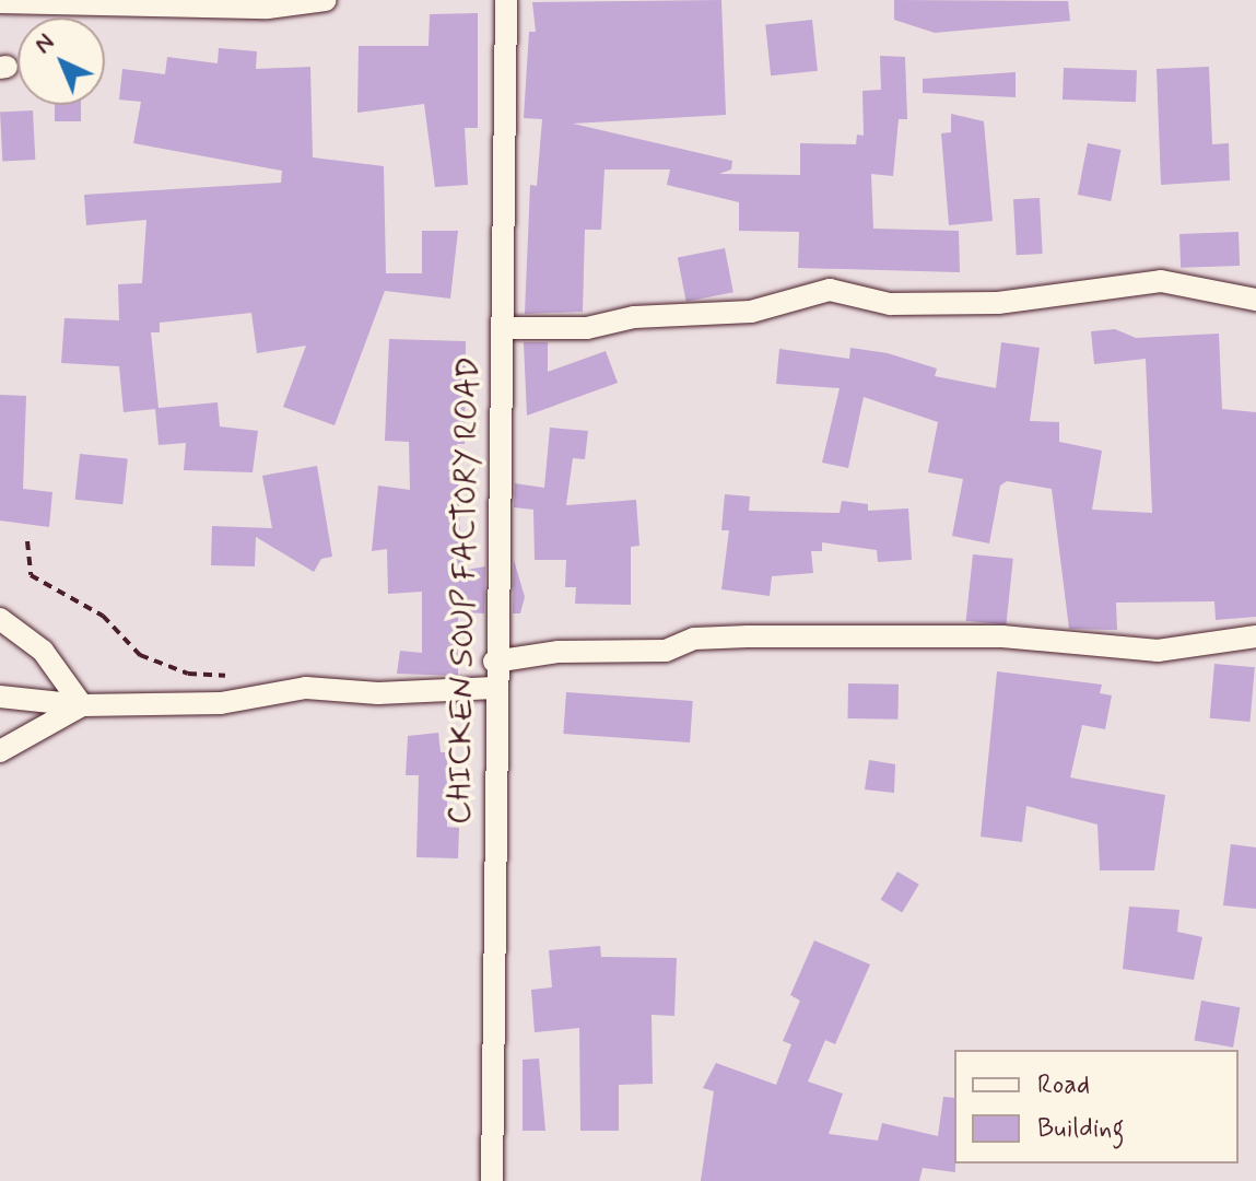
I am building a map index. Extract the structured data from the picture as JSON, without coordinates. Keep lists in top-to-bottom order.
{
  "streets": {
    "street": ["CHICKEN SOUP FACTORY ROAD"]
  },
  "legend": ["Road", "Building"],
  "north": "top left"
}
